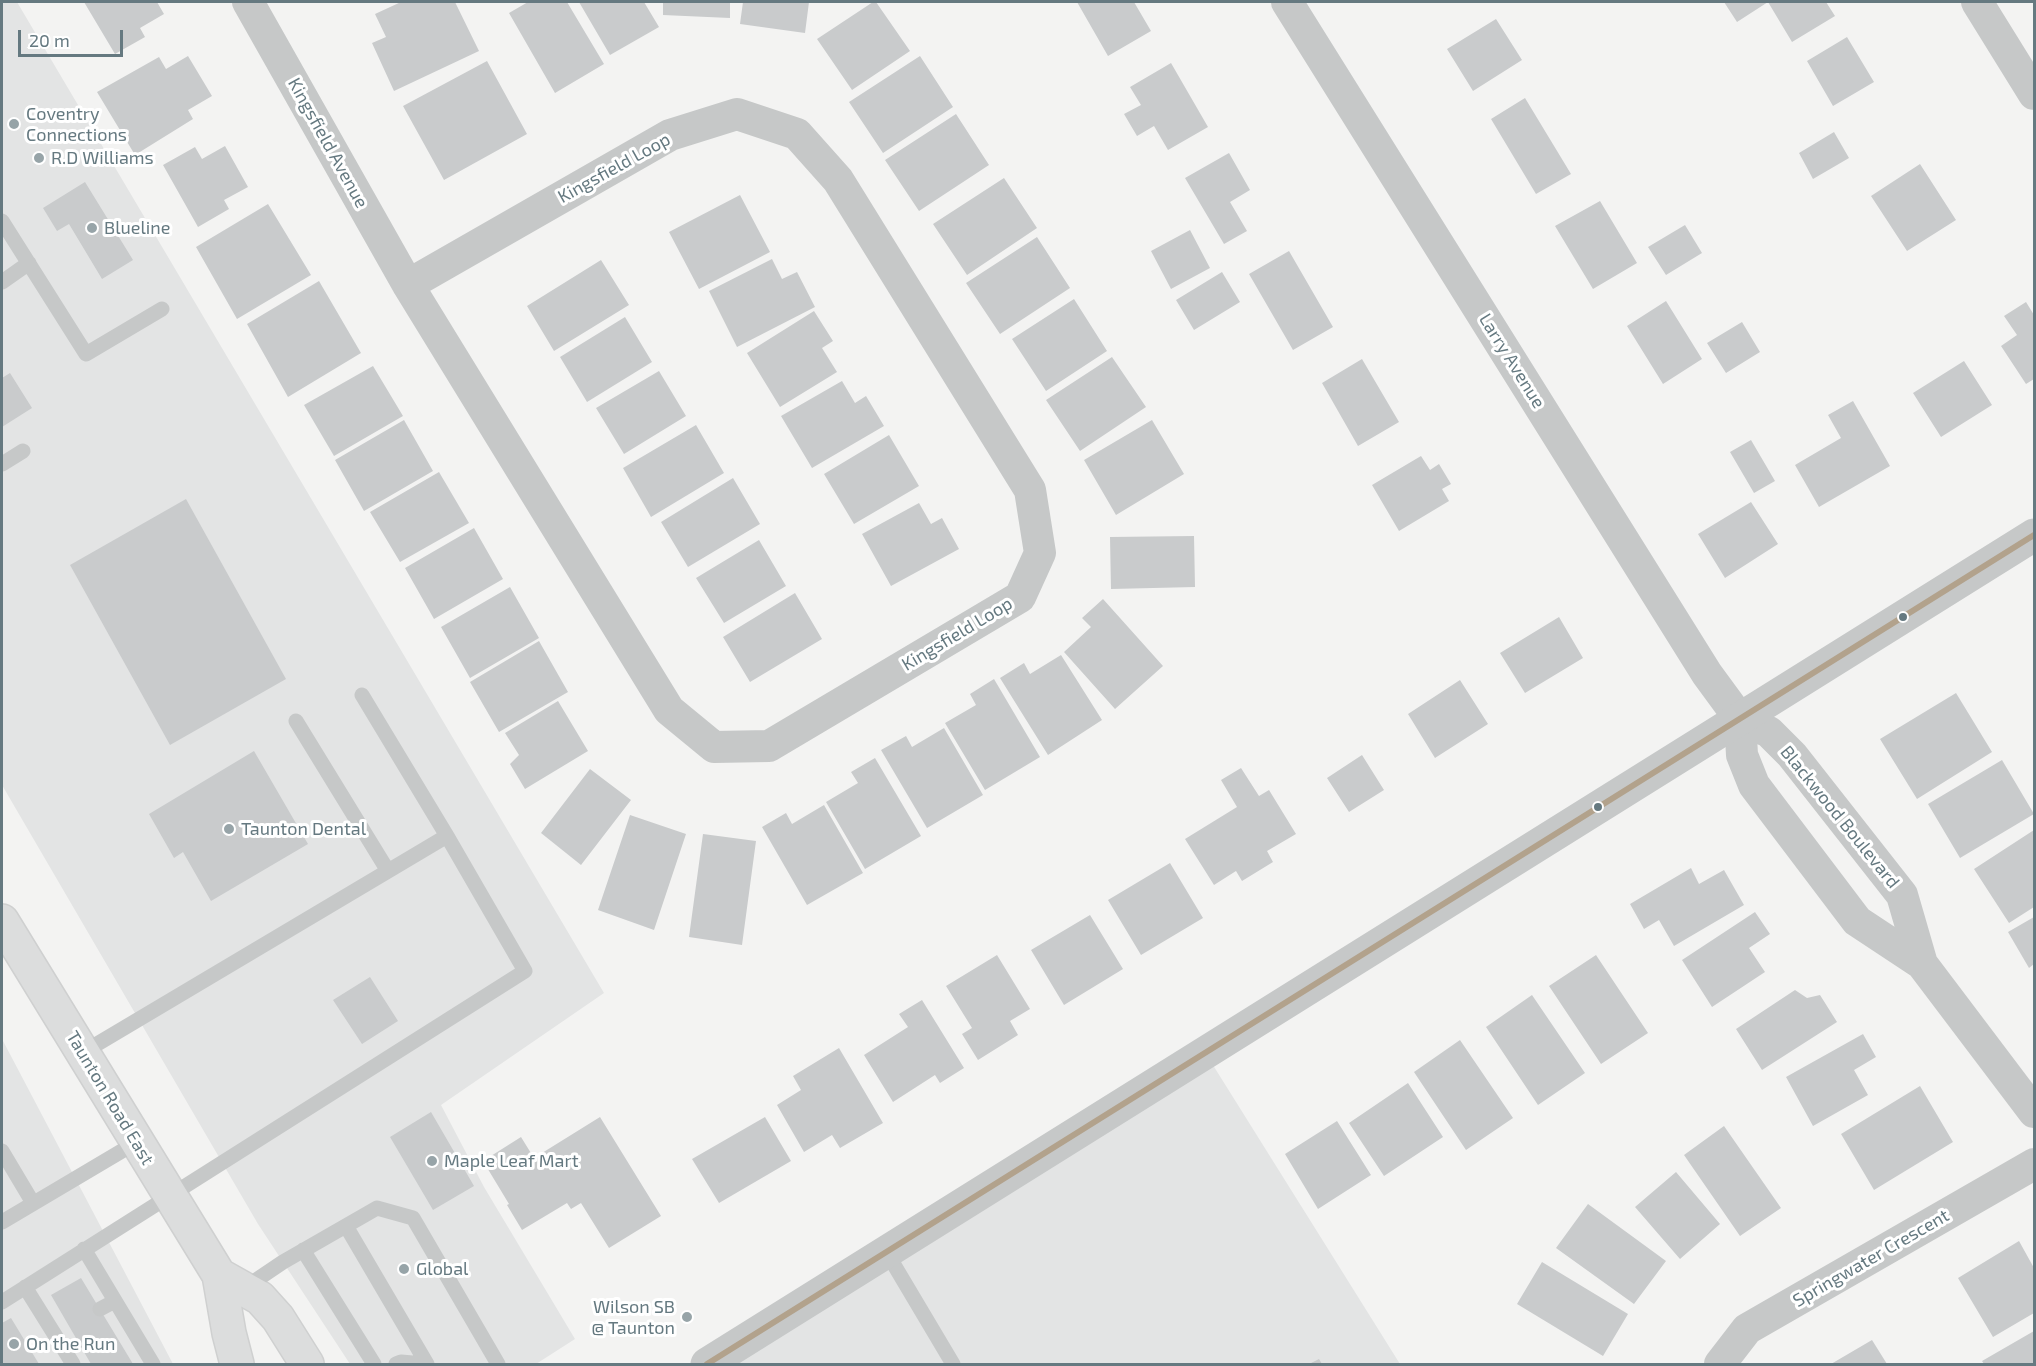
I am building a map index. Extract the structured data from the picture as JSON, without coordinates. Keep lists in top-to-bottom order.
{
  "streets": {
    "main road": ["Taunton Road East"],
    "street": [
      "Kingsfield Avenue",
      "Kingsfield Loop",
      "Larry Avenue",
      "Blackwood Boulevard",
      "Springwater Crescent"
    ]
  },
  "crossings": [
    ["Kingsfield Avenue", "Kingsfield Loop"],
    ["Larry Avenue", "Blackwood Boulevard"]
  ],
  "places": [
    "Coventry Connections",
    "R.D Williams",
    "Blueline",
    "Taunton Dental",
    "Maple Leaf Mart",
    "Global",
    "Wilson SB @ Taunton",
    "On the Run"
  ],
  "scale_bar": "20 m"
}
